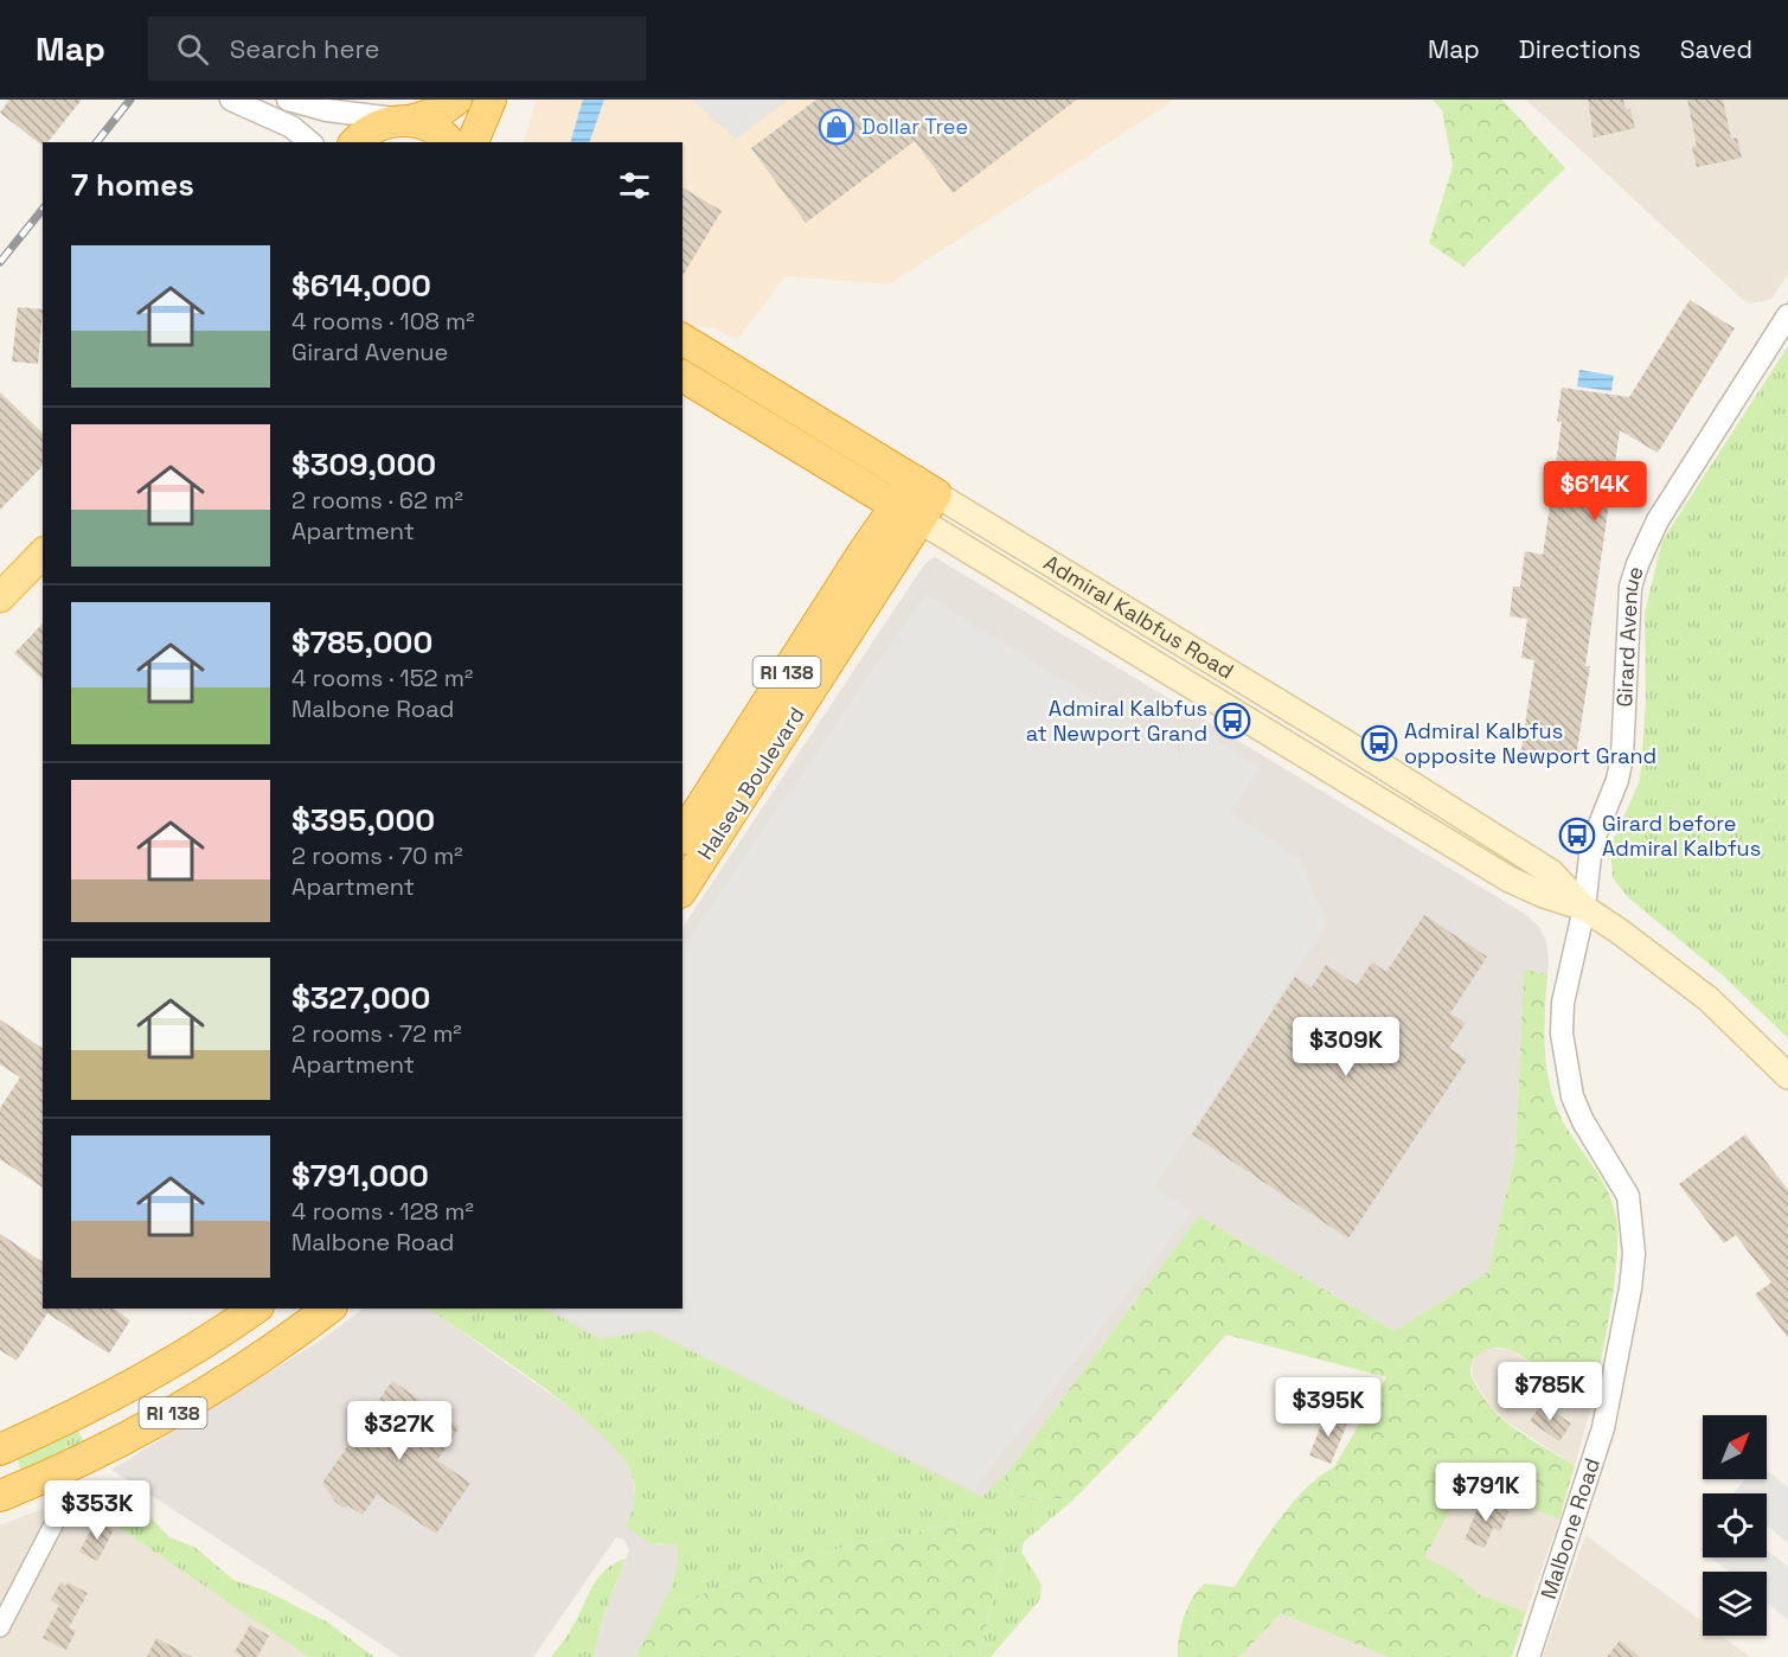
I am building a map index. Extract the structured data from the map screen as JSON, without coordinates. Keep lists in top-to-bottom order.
{
  "streets": {
    "highway": ["Admiral Kalbfus Road", "RI 138", "Halsey Boulevard"],
    "street": ["Girard Avenue", "Malbone Road"]
  },
  "crossings": [
    ["Admiral Kalbfus Road", "Girard Avenue"],
    ["Admiral Kalbfus Road", "Halsey Boulevard"],
    ["Admiral Kalbfus Road", "Malbone Road"],
    ["Girard Avenue", "Malbone Road"]
  ],
  "places": {
    "shop": ["Dollar Tree"],
    "bus stop": ["Admiral Kalbfus at Newport Grand", "Admiral Kalbfus opposite Newport Grand", "Girard before Admiral Kalbfus"]
  },
  "north": "top right",
  "page": {
    "header": "Map",
    "search": "Search here",
    "nav": ["Map", "Directions", "Saved"],
    "heading": "7 homes",
    "list": [
      {
        "name": "$614,000",
        "note": "4 rooms · 108 m² · Girard Avenue"
      },
      {
        "name": "$309,000",
        "note": "2 rooms · 62 m² · Apartment"
      },
      {
        "name": "$785,000",
        "note": "4 rooms · 152 m² · Malbone Road"
      },
      {
        "name": "$395,000",
        "note": "2 rooms · 70 m² · Apartment"
      },
      {
        "name": "$327,000",
        "note": "2 rooms · 72 m² · Apartment"
      },
      {
        "name": "$791,000",
        "note": "4 rooms · 128 m² · Malbone Road"
      }
    ],
    "price": [
      "$614K",
      "$309K",
      "$785K",
      "$395K",
      "$327K",
      "$791K",
      "$353K"
    ]
  }
}
